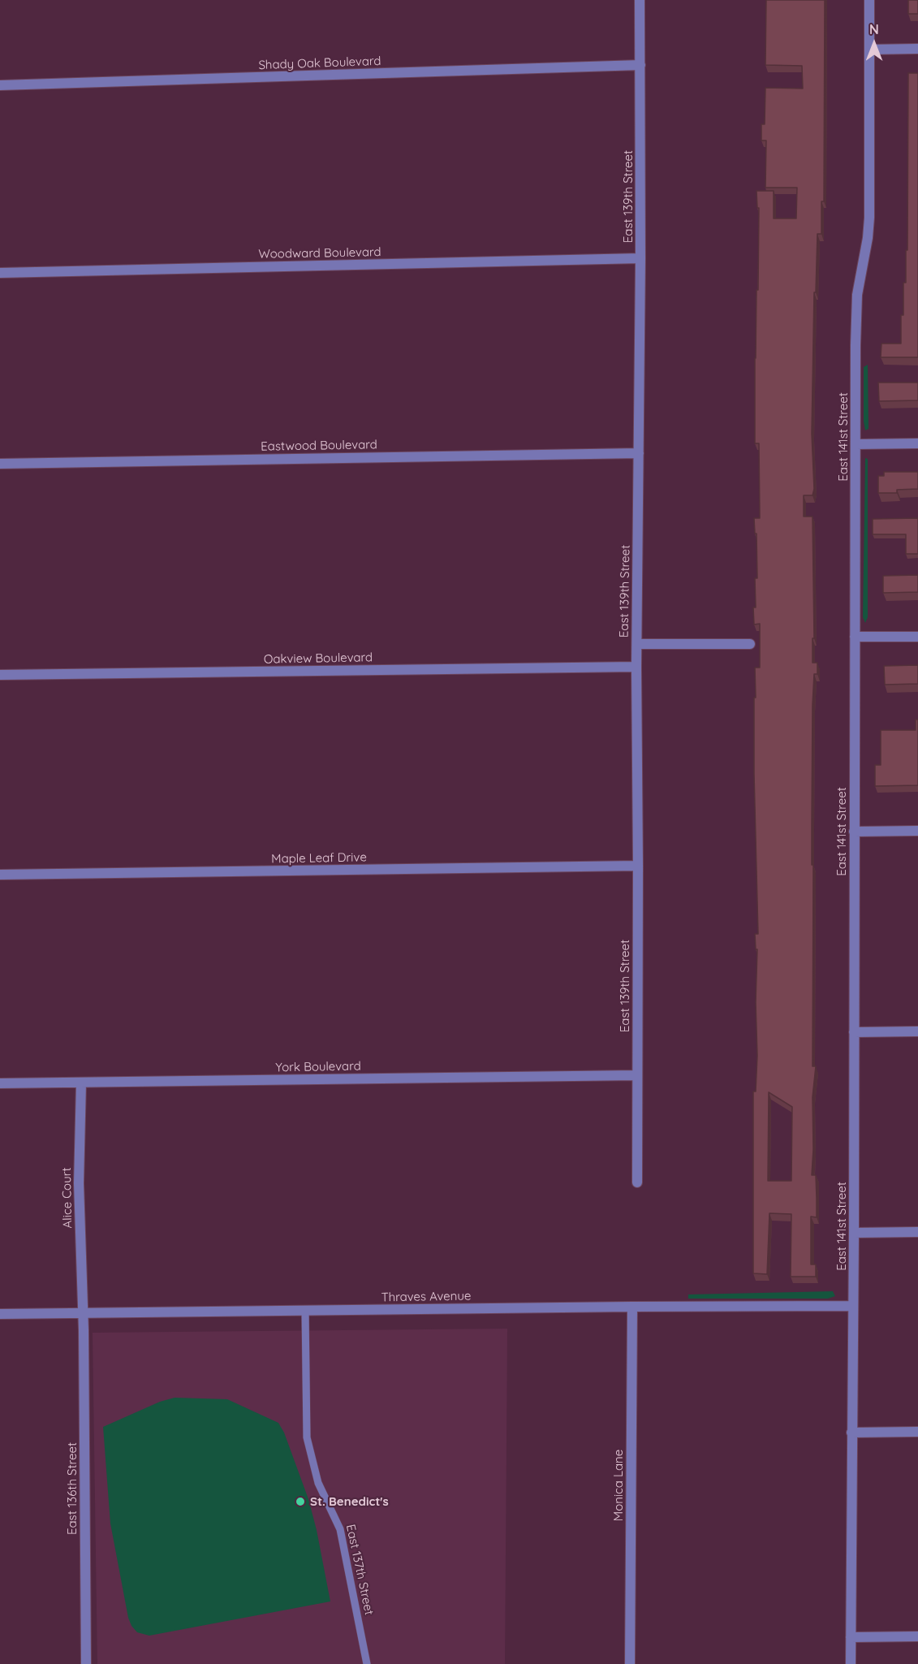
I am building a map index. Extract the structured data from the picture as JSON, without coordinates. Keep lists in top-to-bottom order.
{
  "streets": {
    "street": [
      "Shady Oak Boulevard",
      "East 139th Street",
      "Woodward Boulevard",
      "East 141st Street",
      "Eastwood Boulevard",
      "Oakview Boulevard",
      "Maple Leaf Drive",
      "York Boulevard",
      "Alice Court",
      "Thraves Avenue",
      "Monica Lane",
      "East 136th Street"
    ],
    "lane": ["East 137th Street"]
  },
  "crossings": [
    ["Shady Oak Boulevard", "East 139th Street"],
    ["East 139th Street", "Woodward Boulevard"],
    ["East 139th Street", "Eastwood Boulevard"],
    ["East 139th Street", "Oakview Boulevard"],
    ["East 139th Street", "Maple Leaf Drive"],
    ["East 139th Street", "York Boulevard"],
    ["East 141st Street", "Thraves Avenue"],
    ["York Boulevard", "Alice Court"],
    ["Alice Court", "Thraves Avenue"],
    ["Alice Court", "East 136th Street"],
    ["Thraves Avenue", "Monica Lane"],
    ["Thraves Avenue", "East 136th Street"],
    ["Thraves Avenue", "East 137th Street"]
  ],
  "places": ["St. Benedict's"],
  "north": "top"
}
